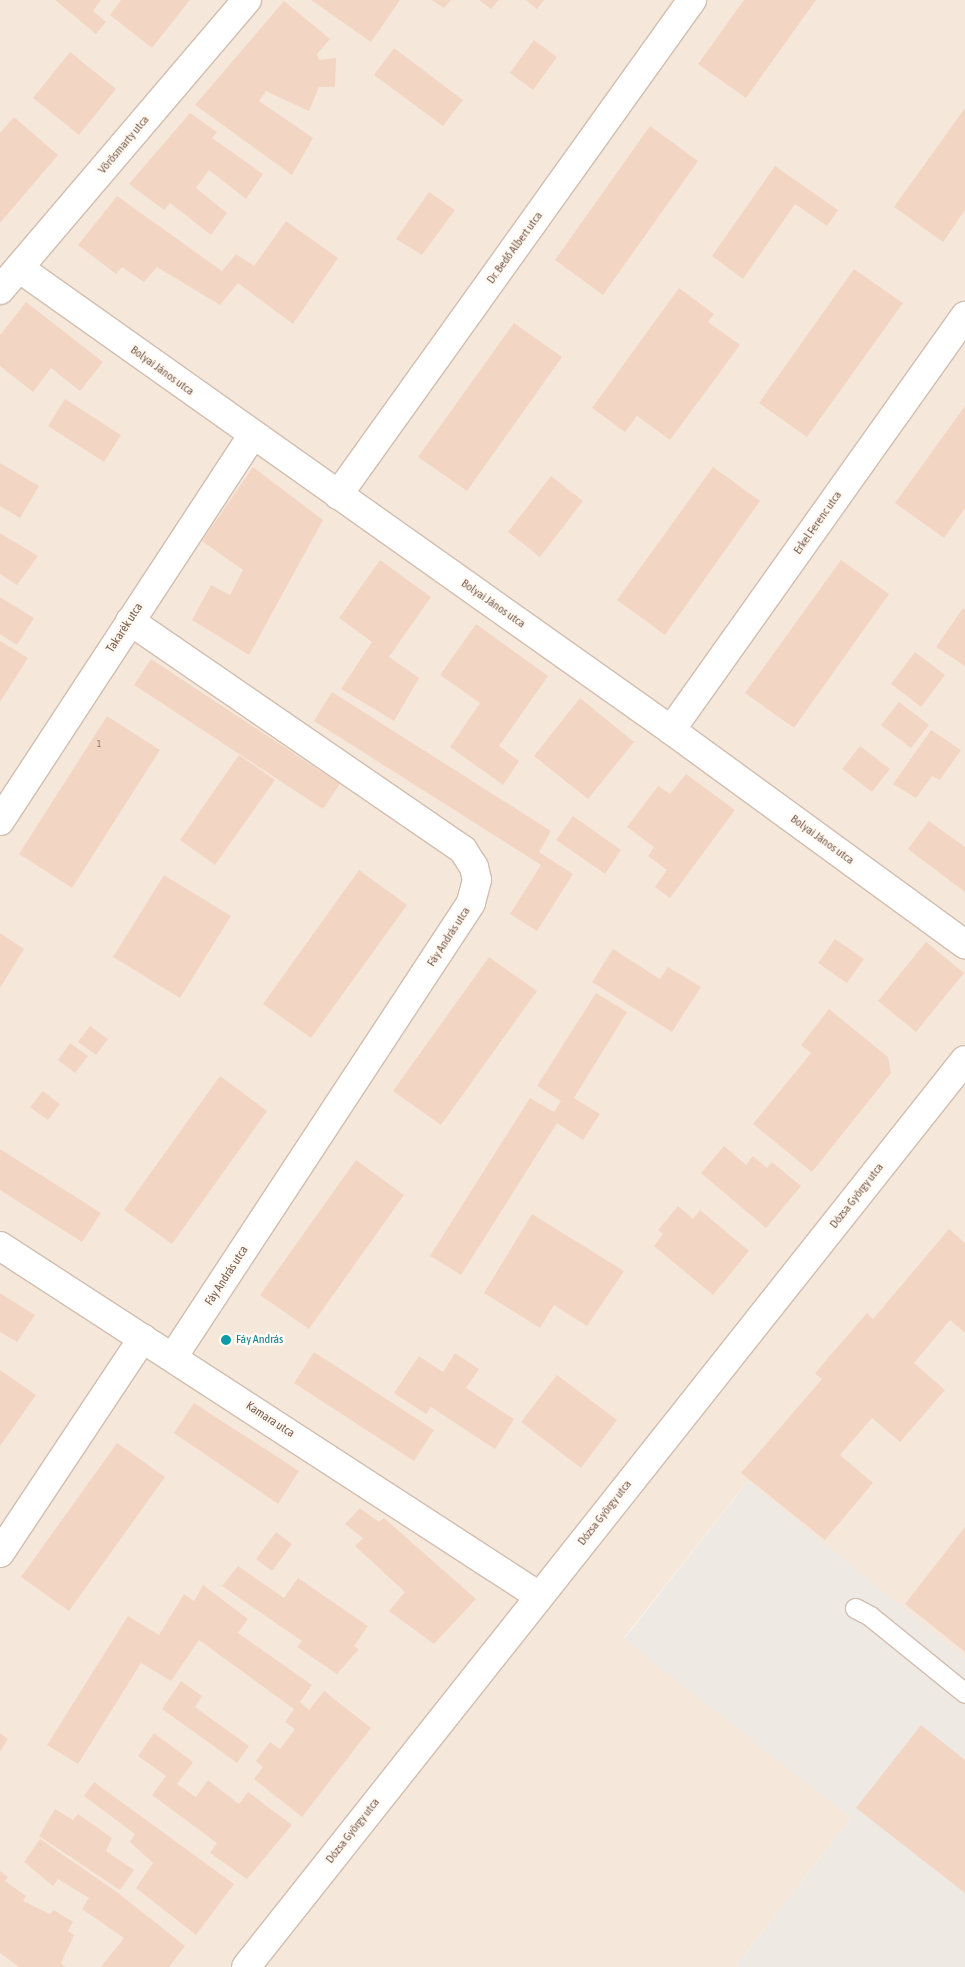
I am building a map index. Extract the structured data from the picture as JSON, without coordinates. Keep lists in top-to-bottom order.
{
  "streets": {
    "street": [
      "Vörösmarty utca",
      "Dr. Bedő Albert utca",
      "Bolyai János utca",
      "Erkel Ferenc utca",
      "Takarék utca",
      "Fáy András utca",
      "Dózsa György utca",
      "Kamara utca"
    ]
  },
  "crossings": [
    ["Vörösmarty utca", "Bolyai János utca"],
    ["Dr. Bedő Albert utca", "Bolyai János utca"],
    ["Bolyai János utca", "Erkel Ferenc utca"],
    ["Bolyai János utca", "Takarék utca"],
    ["Takarék utca", "Fáy András utca"],
    ["Fáy András utca", "Kamara utca"],
    ["Dózsa György utca", "Kamara utca"]
  ],
  "places": ["Fáy András"],
  "house_numbers": ["1"]
}
